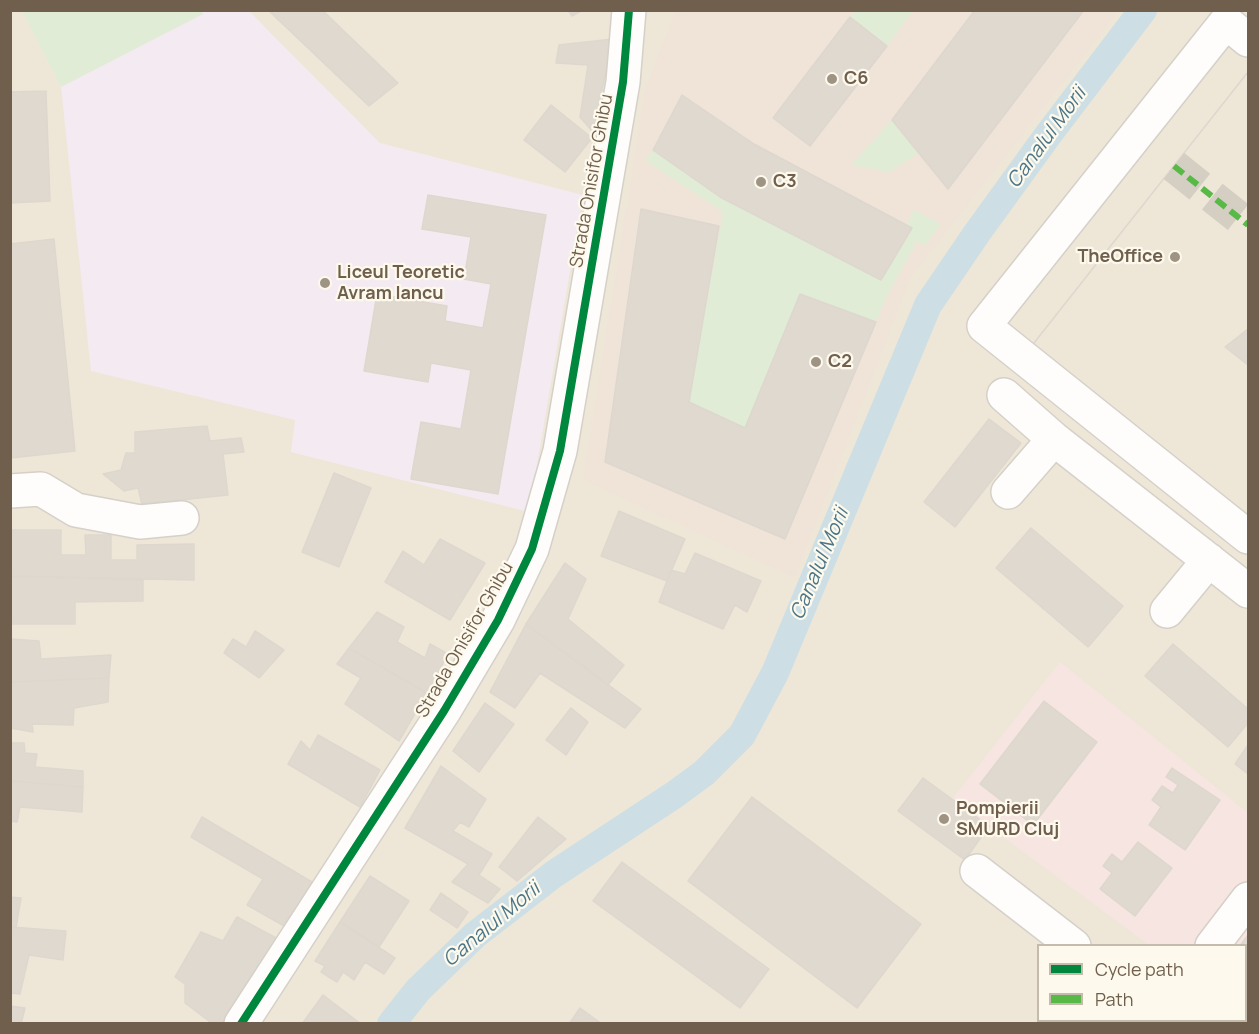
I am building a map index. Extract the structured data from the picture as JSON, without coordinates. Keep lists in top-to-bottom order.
{
  "streets": {
    "street": ["Strada Onisifor Ghibu"]
  },
  "water": ["Canalul Morii"],
  "places": [
    "C6",
    "C3",
    "TheOffice",
    "Liceul Teoretic Avram Iancu",
    "C2",
    "Pompierii SMURD Cluj"
  ],
  "legend": ["Cycle path", "Path"]
}
